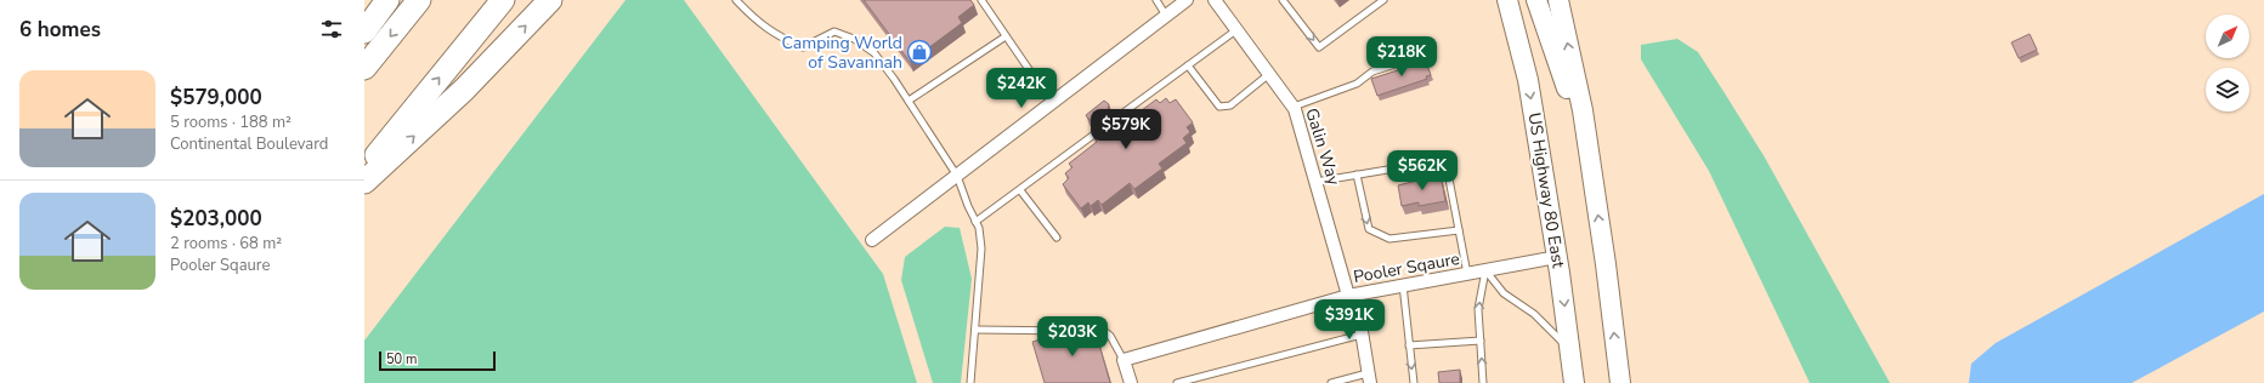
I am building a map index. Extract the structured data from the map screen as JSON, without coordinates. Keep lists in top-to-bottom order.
{
  "streets": {
    "main road": ["US Highway 80 East"],
    "street": ["Galin Way", "Pooler Sqaure"]
  },
  "crossings": [
    ["Galin Way", "Pooler Sqaure"],
    ["US Highway 80 East", "Pooler Sqaure"]
  ],
  "places": {
    "shop": ["Camping World of Savannah"]
  },
  "scale_bar": "50 m",
  "north": "top right",
  "page": {
    "heading": "6 homes",
    "price": [
      "$218K",
      "$242K",
      "$579K",
      "$562K",
      "$391K",
      "$203K"
    ],
    "list": [
      {
        "name": "$579,000",
        "note": "5 rooms · 188 m² · Continental Boulevard"
      },
      {
        "name": "$203,000",
        "note": "2 rooms · 68 m² · Pooler Sqaure"
      }
    ],
    "scale": "50 m"
  }
}
